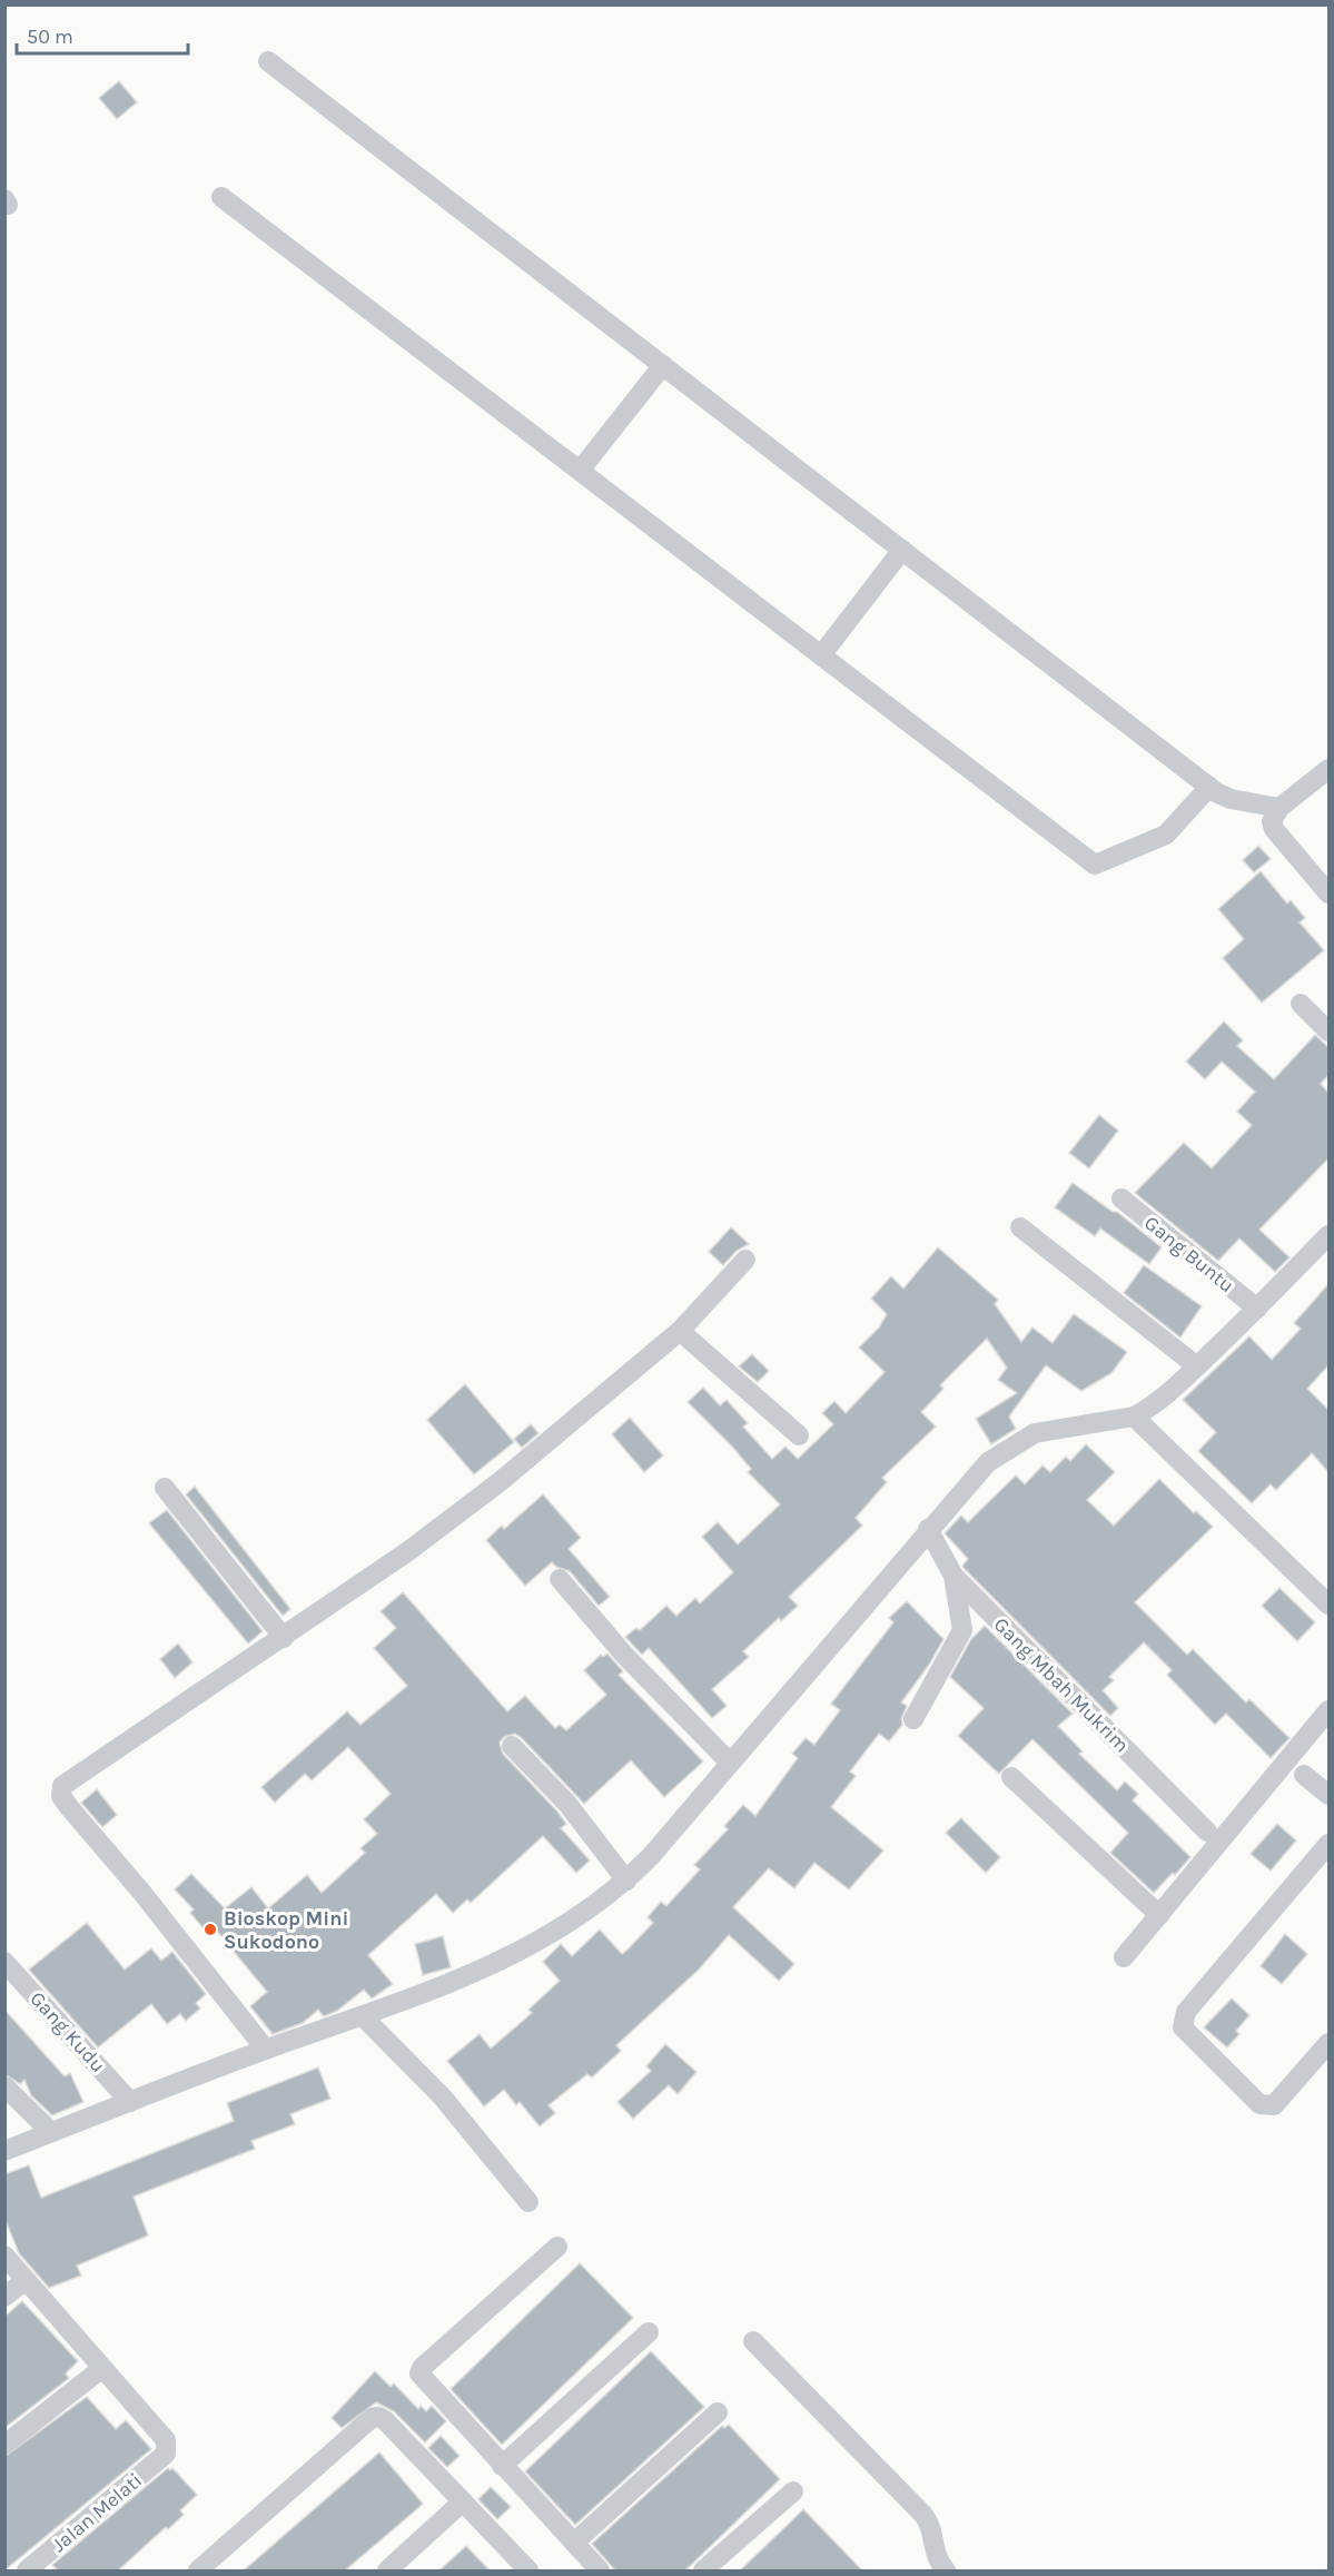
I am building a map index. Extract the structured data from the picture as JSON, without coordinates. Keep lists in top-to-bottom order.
{
  "streets": {
    "street": [
      "Gang Buntu",
      "Gang Mbah Mukrim",
      "Gang Kudu",
      "Jalan Melati"
    ]
  },
  "places": ["Bioskop Mini Sukodono"],
  "scale_bar": "50 m"
}
